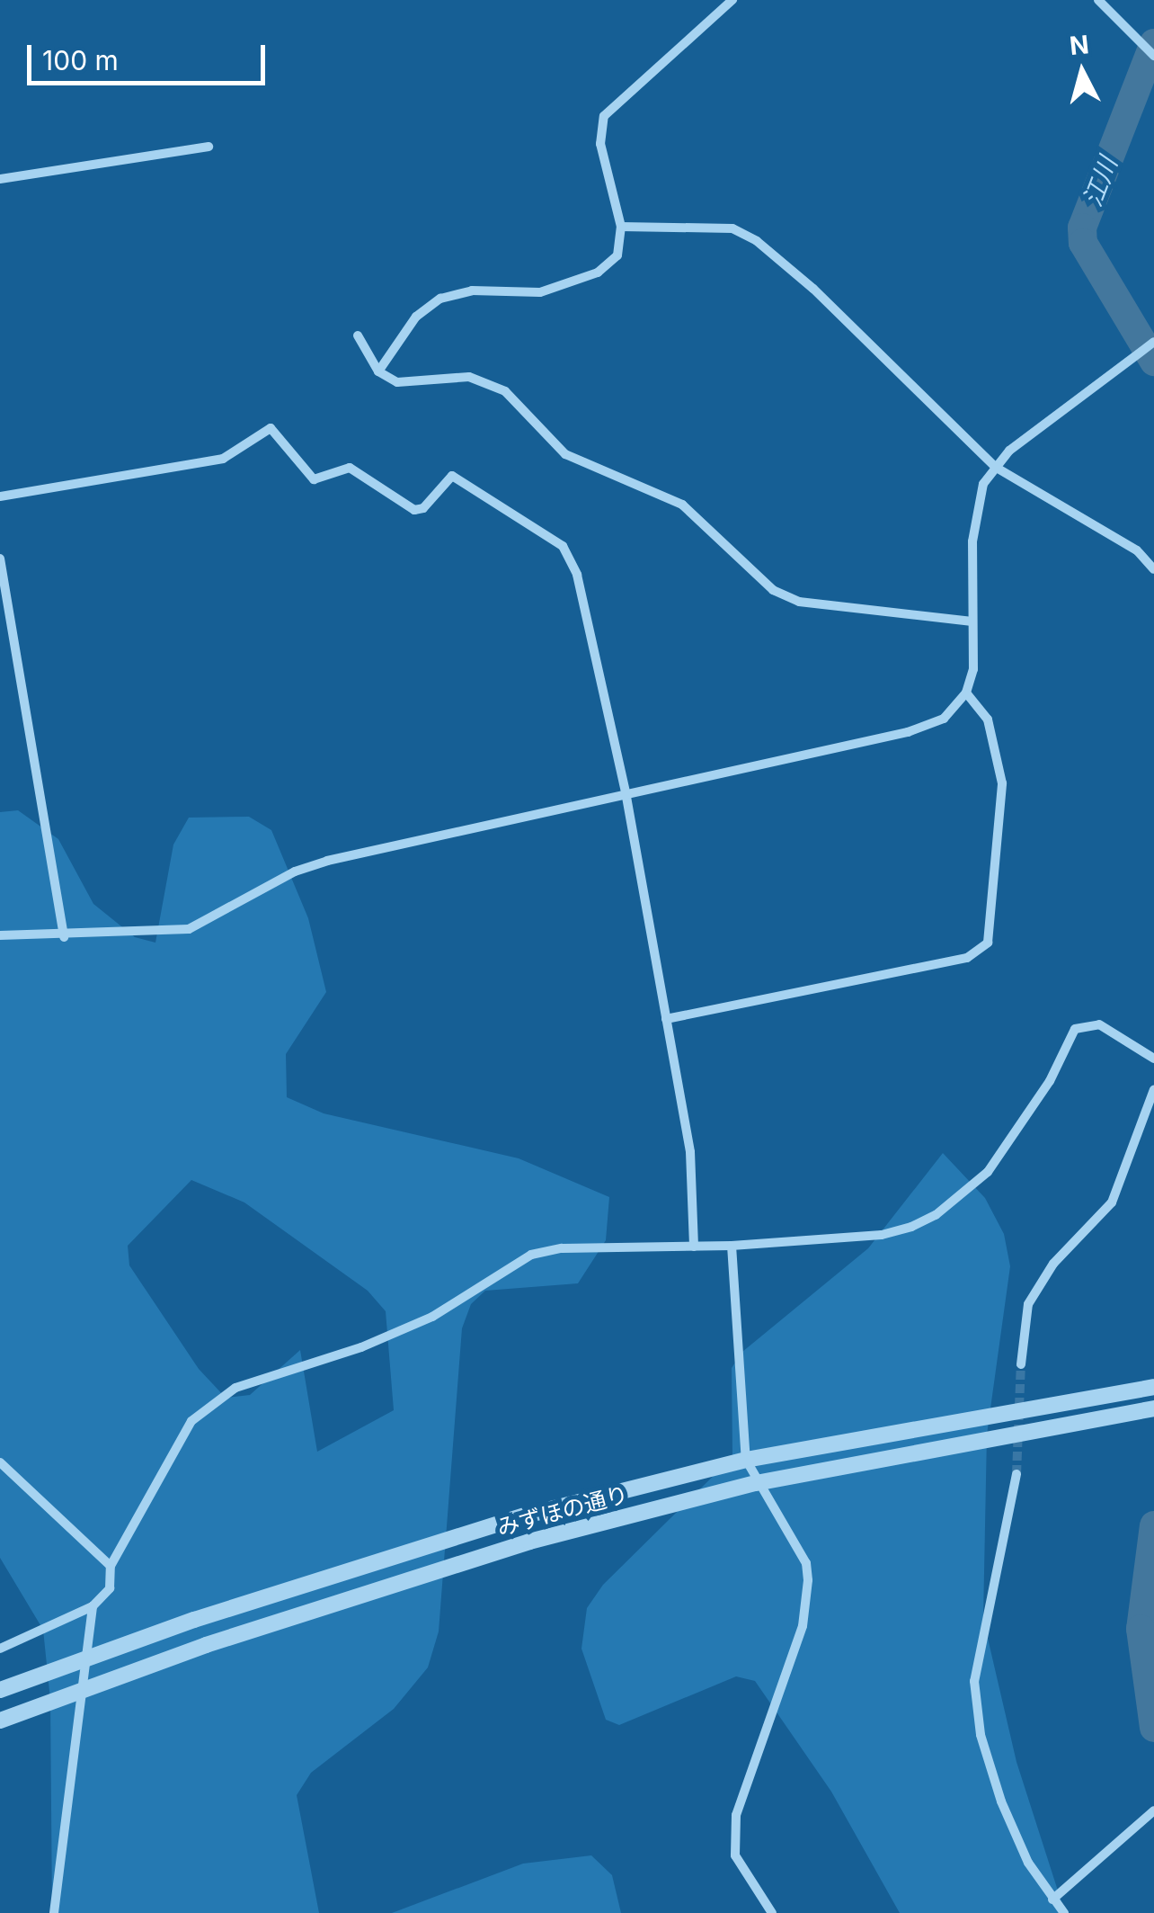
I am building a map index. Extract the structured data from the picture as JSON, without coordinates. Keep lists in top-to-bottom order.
{
  "streets": {
    "street": ["みずほの通り"]
  },
  "water": ["江川"],
  "scale_bar": "100 m",
  "north": "top"
}
